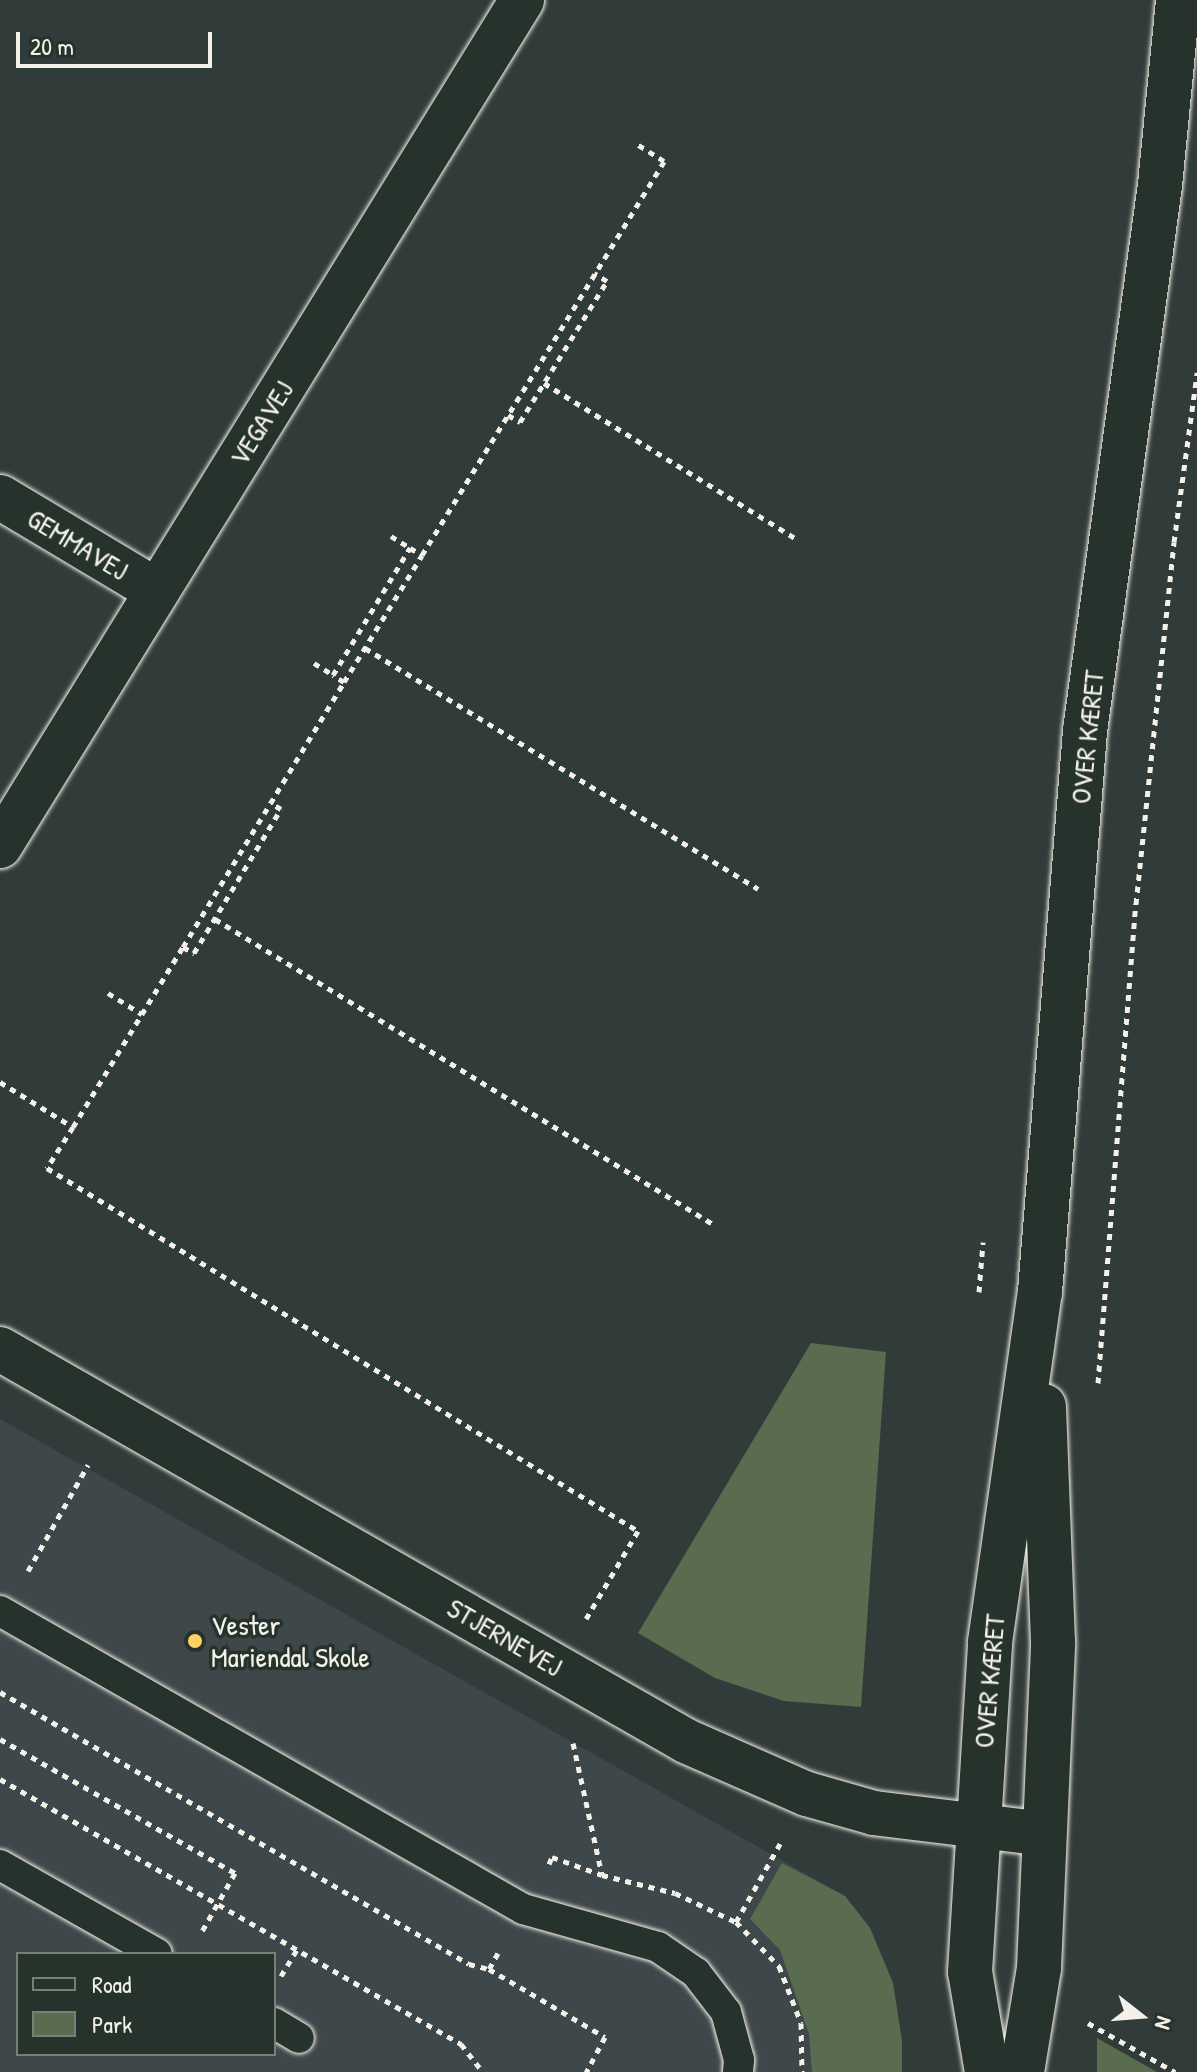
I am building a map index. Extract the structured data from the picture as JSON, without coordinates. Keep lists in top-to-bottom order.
{
  "streets": {
    "main road": [
      "VEGAVEJ",
      "GEMMAVEJ",
      "OVER KÆRET",
      "STJERNEVEJ"
    ]
  },
  "crossings": [
    ["VEGAVEJ", "GEMMAVEJ"],
    ["OVER KÆRET", "STJERNEVEJ"]
  ],
  "places": ["Vester Mariendal Skole"],
  "legend": ["Road", "Park"],
  "scale_bar": "20 m",
  "north": "right"
}
